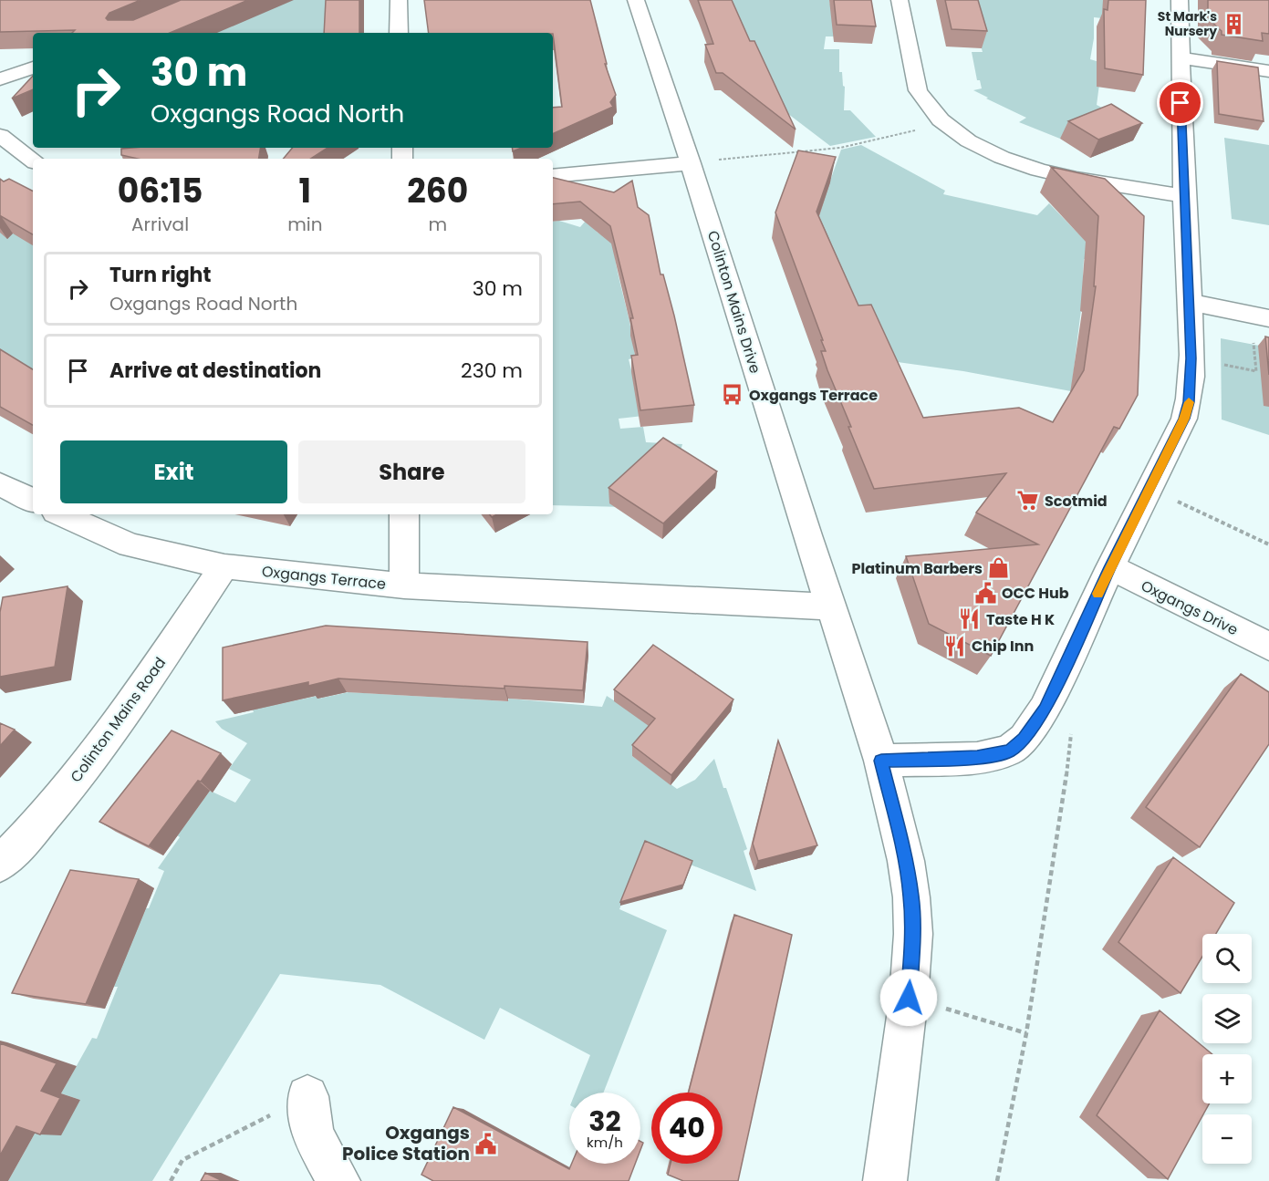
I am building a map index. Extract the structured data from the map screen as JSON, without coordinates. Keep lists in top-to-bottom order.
{
  "streets": {
    "street": [
      "Colinton Mains Drive",
      "Oxgangs Terrace",
      "Oxgangs Drive",
      "Colinton Mains Road"
    ]
  },
  "crossings": [
    ["Colinton Mains Drive", "Oxgangs Terrace"],
    ["Oxgangs Terrace", "Colinton Mains Road"]
  ],
  "places": {
    "building": ["St Mark's Nursery"],
    "bus stop": ["Oxgangs Terrace"],
    "supermarket": ["Scotmid"],
    "shop": ["Platinum Barbers"],
    "public building": ["OCC Hub", "Oxgangs Police Station"],
    "restaurant": ["Taste H K", "Chip Inn"]
  },
  "page": {
    "turn": ["30 m", "Oxgangs Road North"],
    "eta": [
      "06:15",
      "Arrival",
      "1",
      "min",
      "260",
      "m"
    ],
    "list": [
      {
        "name": "Turn right",
        "note": "Oxgangs Road North",
        "value": "30 m"
      },
      {
        "name": "Arrive at destination",
        "value": "230 m"
      }
    ],
    "buttons": ["Exit", "Share"],
    "map_buttons": ["+", "−"],
    "speed": "32 km/h",
    "limit": "40"
  }
}
